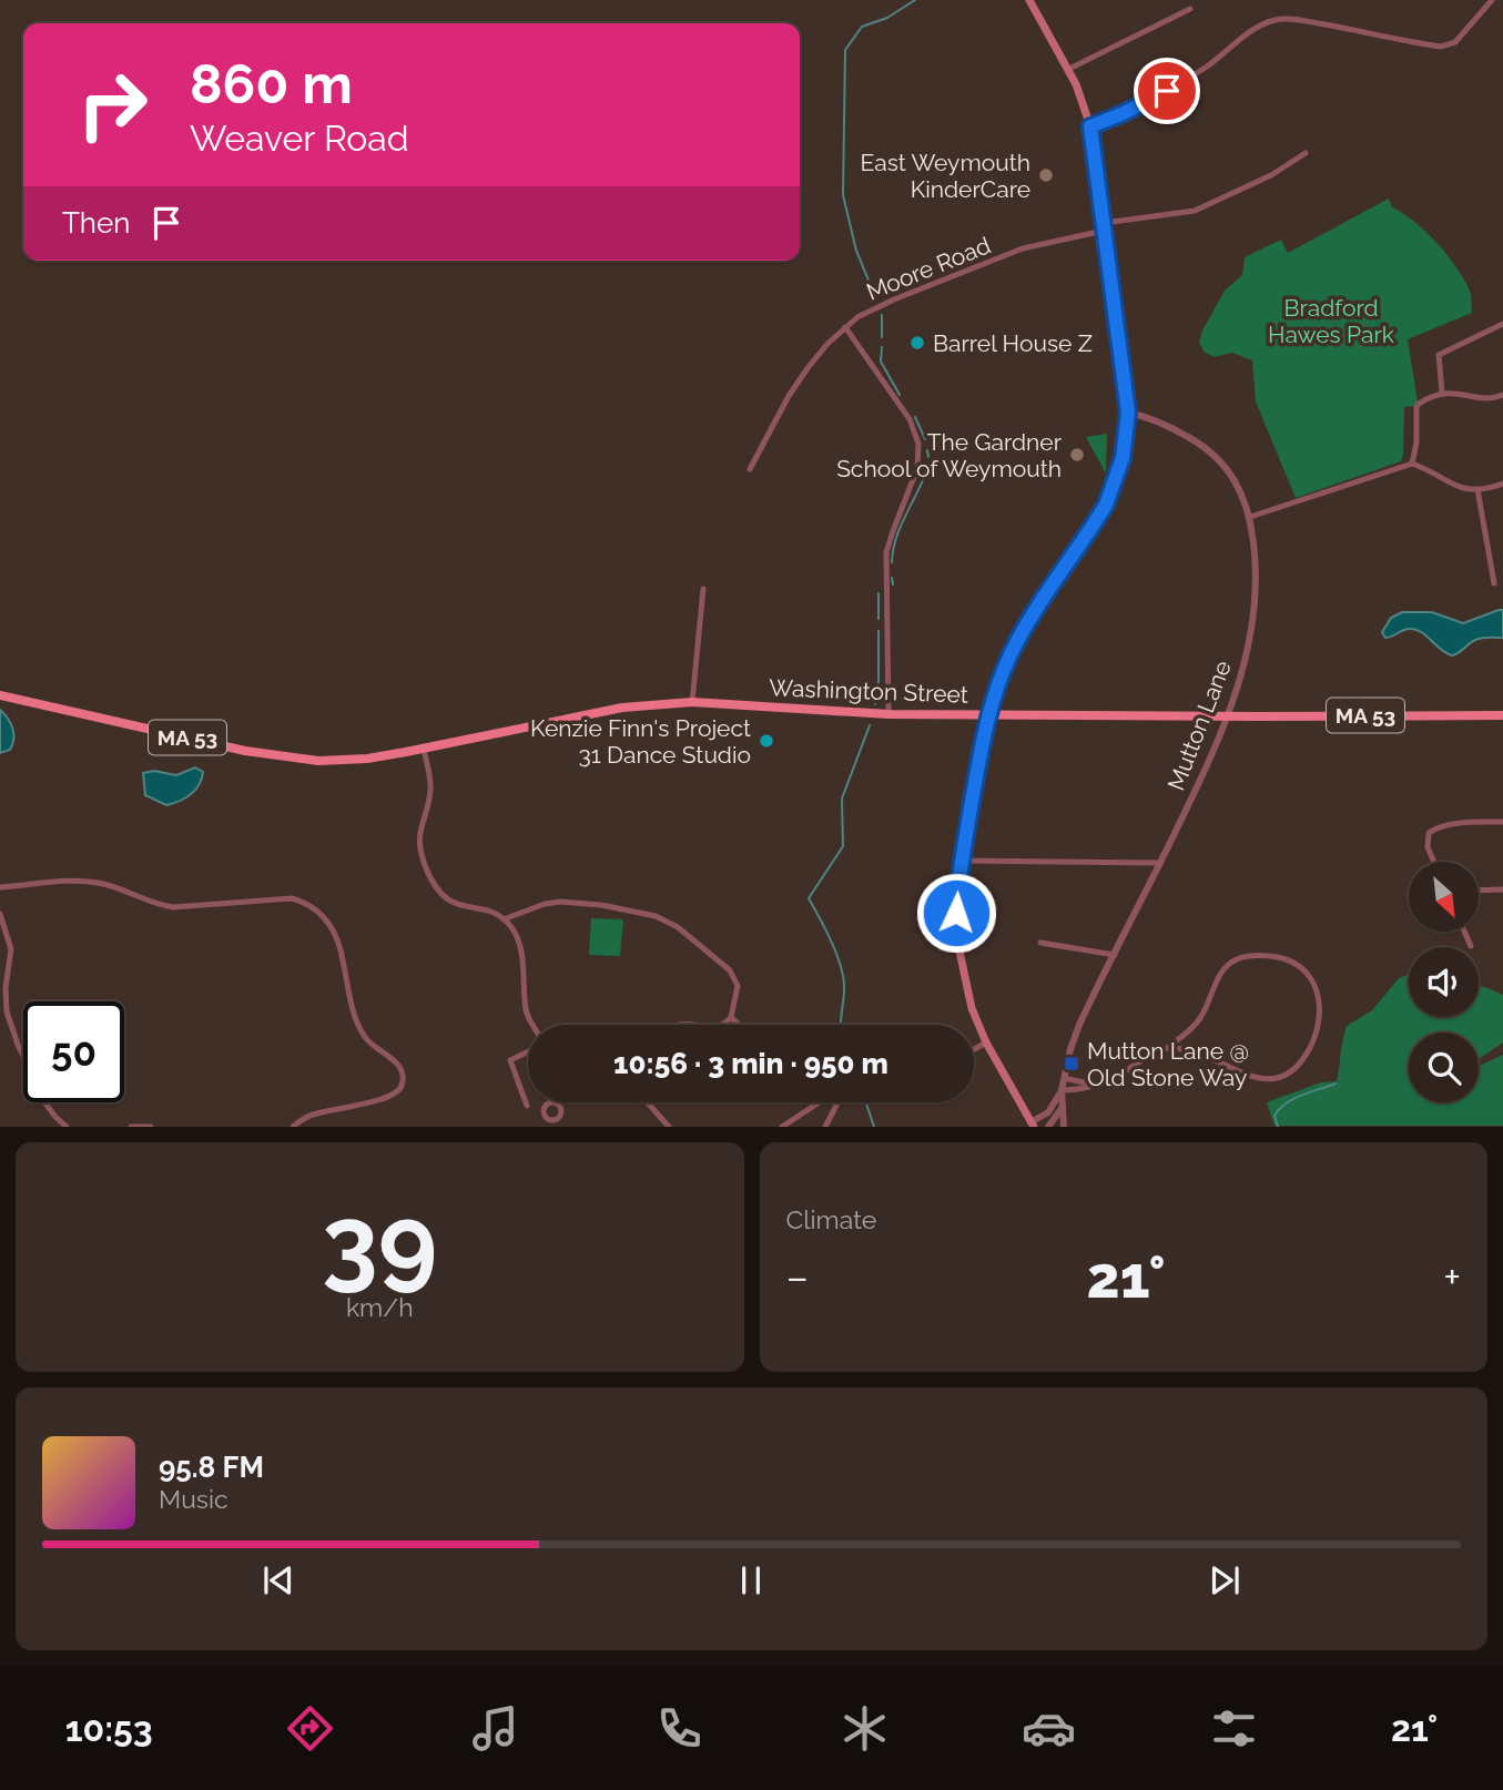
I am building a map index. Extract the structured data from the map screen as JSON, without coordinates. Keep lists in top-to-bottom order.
{
  "streets": {
    "main road": ["Washington Street", "MA 53"],
    "street": ["Moore Road", "Mutton Lane"]
  },
  "crossings": [
    ["Washington Street", "Mutton Lane"]
  ],
  "parks": ["Bradford Hawes Park"],
  "places": {
    "other": [
      "East Weymouth KinderCare",
      "Barrel House Z",
      "The Gardner School of Weymouth",
      "Kenzie Finn's Project 31 Dance Studio"
    ],
    "transit": ["Mutton Lane @ Old Stone Way"]
  },
  "north": "bottom right",
  "page": {
    "turn": ["860 m", "Weaver Road"],
    "then": "Then",
    "limit": "50",
    "trip": "10:56 · 3 min · 950 m",
    "tile": [
      ["39", "km/h"],
      "Climate"
    ],
    "heat": ["−", "21°", "+"],
    "song": ["95.8 FM", "Music"],
    "tabs": ["10:53", "21°"]
  }
}
